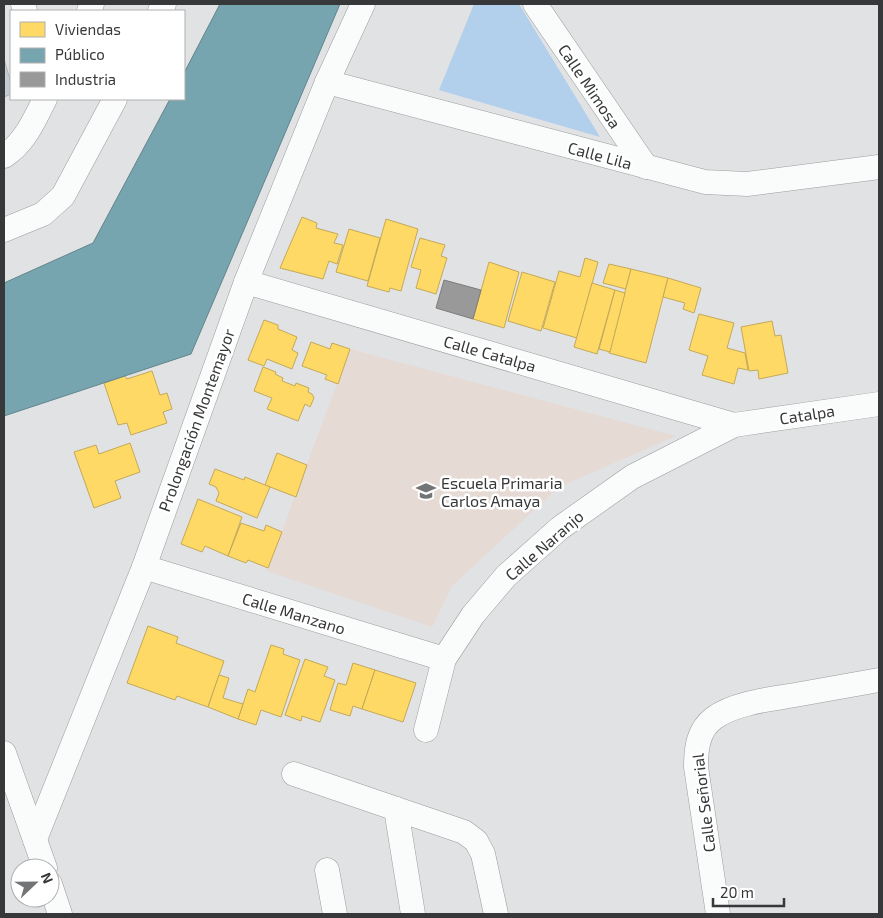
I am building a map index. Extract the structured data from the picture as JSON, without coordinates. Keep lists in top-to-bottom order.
{
  "streets": {
    "street": [
      "Calle Mimosa",
      "Calle Lila",
      "Calle Catalpa",
      "Catalpa",
      "Prolongación Montemayor",
      "Calle Naranjo",
      "Calle Manzano",
      "Calle Señorial"
    ]
  },
  "crossings": [
    ["Calle Mimosa", "Calle Lila"],
    ["Calle Lila", "Prolongación Montemayor"],
    ["Calle Catalpa", "Catalpa"],
    ["Calle Catalpa", "Prolongación Montemayor"],
    ["Calle Catalpa", "Calle Naranjo"],
    ["Catalpa", "Calle Naranjo"],
    ["Prolongación Montemayor", "Calle Manzano"],
    ["Calle Naranjo", "Calle Manzano"]
  ],
  "places": {
    "school or university": ["Escuela Primaria Carlos Amaya"]
  },
  "legend": ["Viviendas", "Público", "Industria"],
  "scale_bar": "20 m",
  "north": "right"
}
